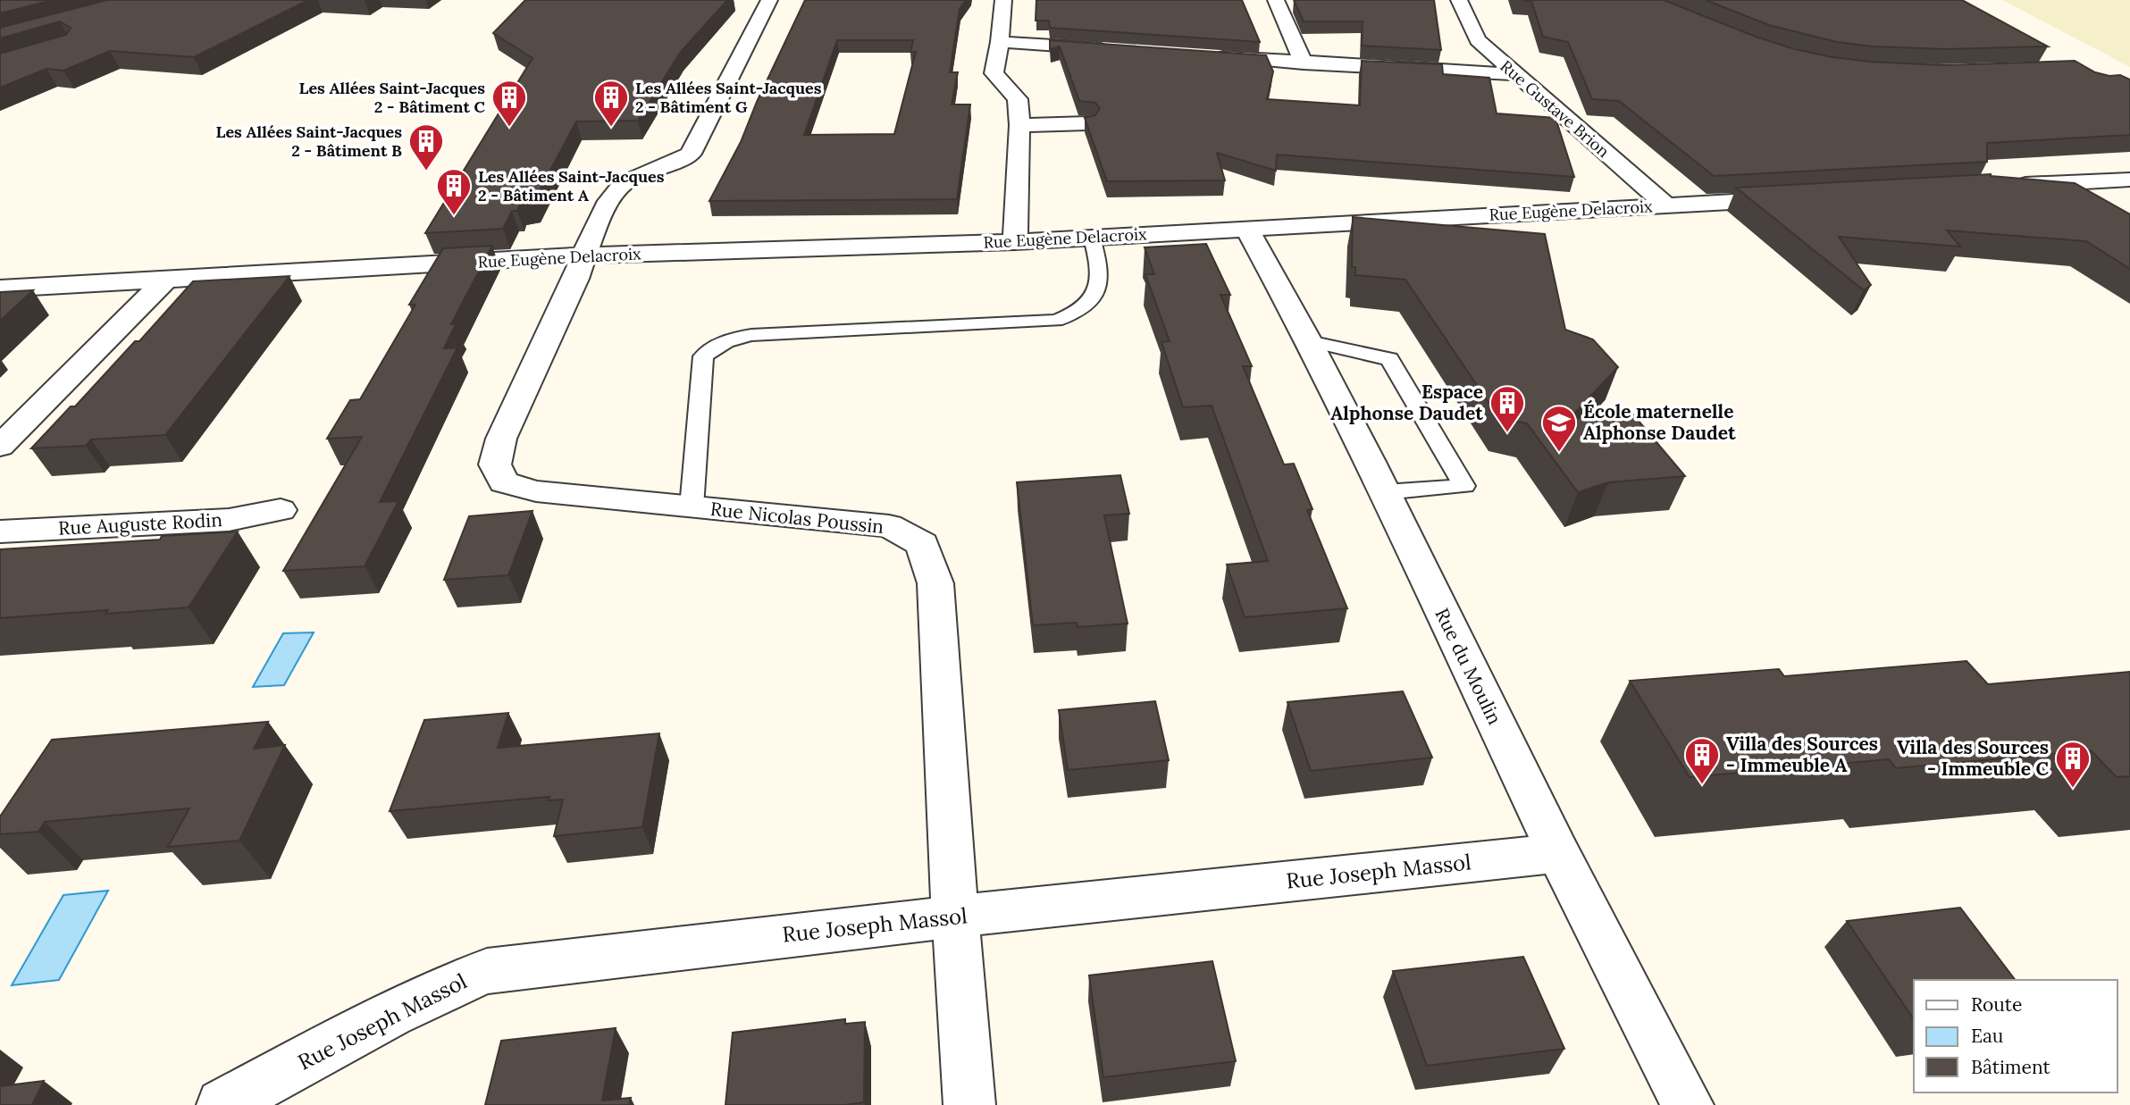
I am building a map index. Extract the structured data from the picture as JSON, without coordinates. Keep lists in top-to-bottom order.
{
  "streets": {
    "street": [
      "Rue Gustave Brion",
      "Rue Eugène Delacroix",
      "Rue Nicolas Poussin",
      "Rue Auguste Rodin",
      "Rue du Moulin",
      "Rue Joseph Massol"
    ]
  },
  "crossings": [
    ["Rue Gustave Brion", "Rue Eugène Delacroix"],
    ["Rue Eugène Delacroix", "Rue Nicolas Poussin"],
    ["Rue Eugène Delacroix", "Rue du Moulin"],
    ["Rue Nicolas Poussin", "Rue Joseph Massol"],
    ["Rue du Moulin", "Rue Joseph Massol"]
  ],
  "places": {
    "building": [
      "Les Allées Saint-Jacques 2 - Bâtiment C",
      "Les Allées Saint-Jacques 2 - Bâtiment G",
      "Les Allées Saint-Jacques 2 - Bâtiment B",
      "Les Allées Saint-Jacques 2 - Bâtiment A",
      "Espace Alphonse Daudet",
      "Villa des Sources - Immeuble A",
      "Villa des Sources - Immeuble C"
    ],
    "school or university": ["École maternelle Alphonse Daudet"]
  },
  "legend": ["Route", "Eau", "Bâtiment"]
}
